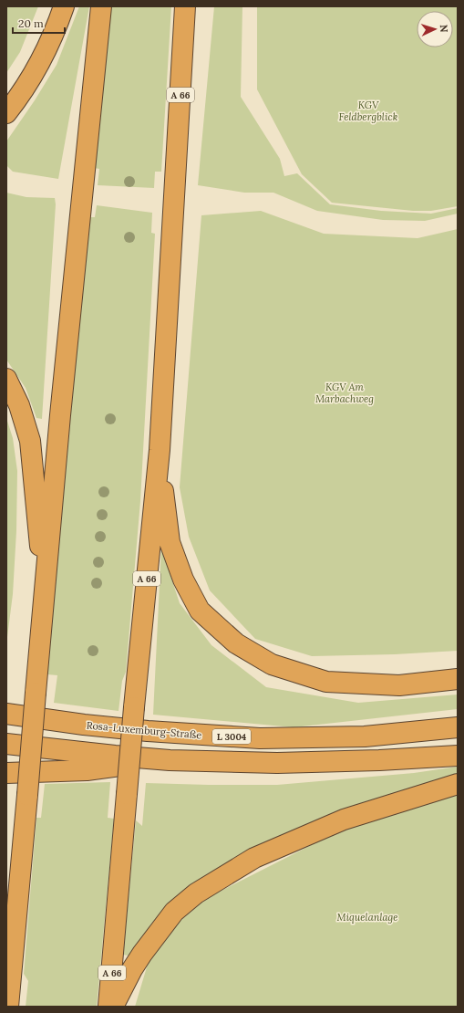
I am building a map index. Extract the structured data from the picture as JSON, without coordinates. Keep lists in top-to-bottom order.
{
  "streets": {
    "highway": ["A 66", "Rosa-Luxemburg-Straße", "L 3004"]
  },
  "parks": ["KGV Feldbergblick", "KGV Am Marbachweg", "Miquelanlage"],
  "scale_bar": "20 m",
  "north": "right"
}
